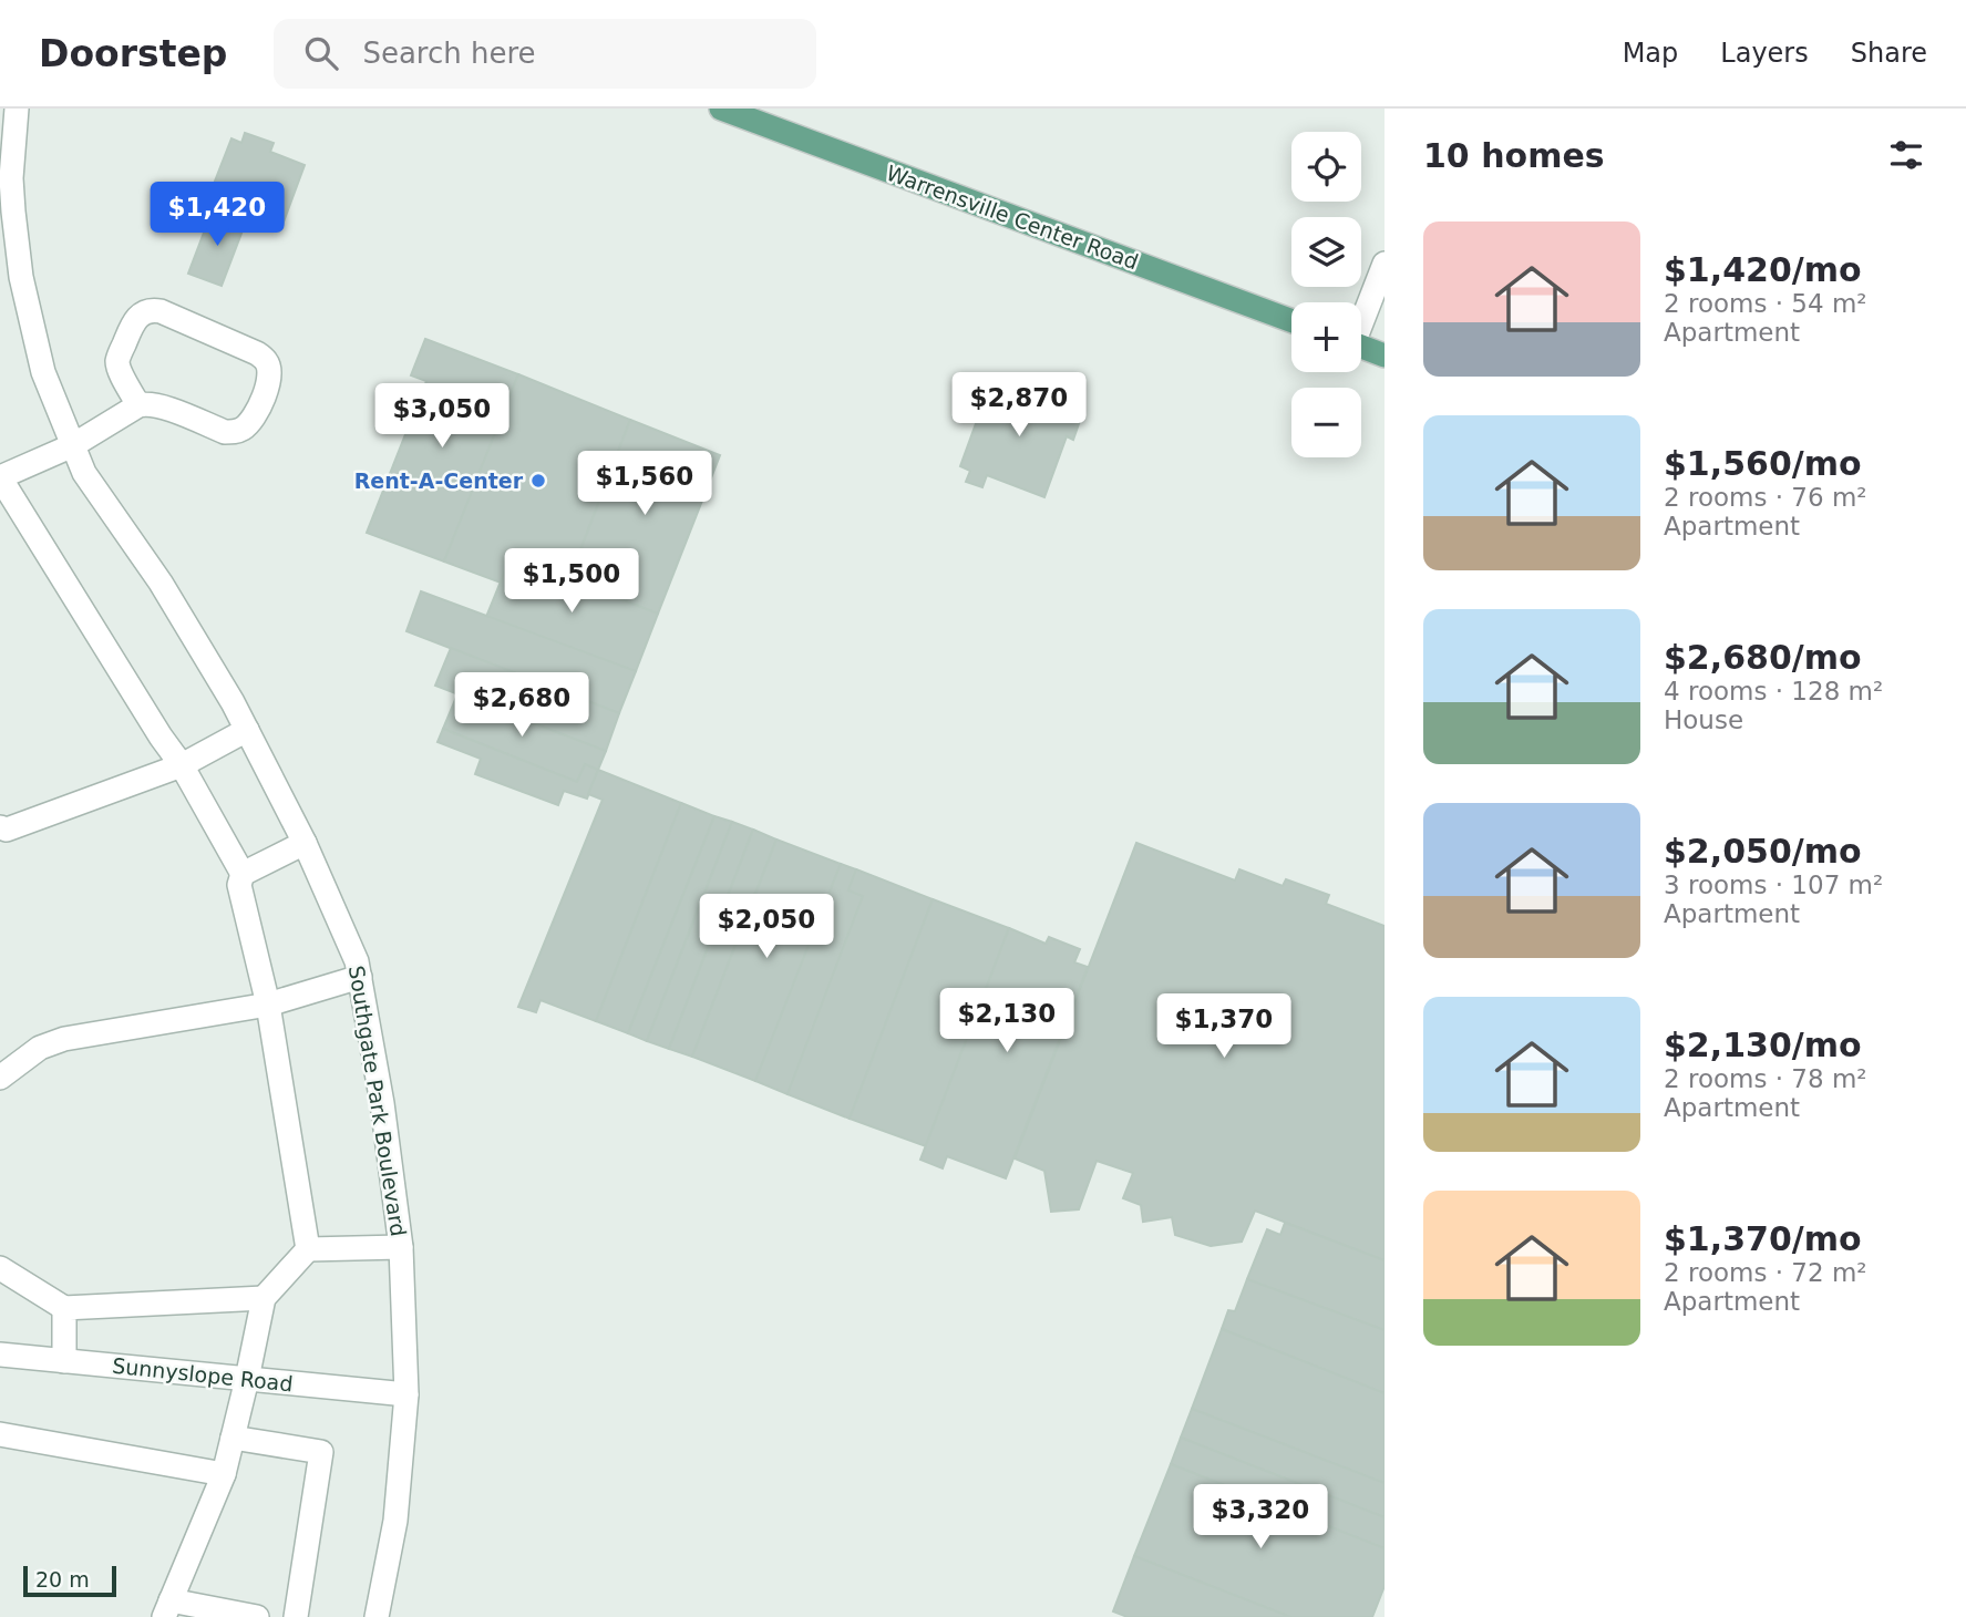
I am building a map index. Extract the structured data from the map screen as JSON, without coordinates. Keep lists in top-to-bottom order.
{
  "streets": {
    "main road": ["Warrensville Center Road"],
    "street": ["Southgate Park Boulevard", "Sunnyslope Road"]
  },
  "crossings": [
    ["Southgate Park Boulevard", "Sunnyslope Road"]
  ],
  "places": ["Rent-A-Center"],
  "scale_bar": "20 m",
  "page": {
    "header": "Doorstep",
    "search": "Search here",
    "nav": ["Map", "Layers", "Share"],
    "heading": "10 homes",
    "map_buttons": ["+", "−"],
    "price": [
      "$1,420",
      "$2,870",
      "$3,050",
      "$1,560",
      "$1,500",
      "$2,680",
      "$2,050",
      "$2,130",
      "$1,370",
      "$3,320"
    ],
    "list": [
      {
        "name": "$1,420/mo",
        "note": "2 rooms · 54 m² · Apartment"
      },
      {
        "name": "$1,560/mo",
        "note": "2 rooms · 76 m² · Apartment"
      },
      {
        "name": "$2,680/mo",
        "note": "4 rooms · 128 m² · House"
      },
      {
        "name": "$2,050/mo",
        "note": "3 rooms · 107 m² · Apartment"
      },
      {
        "name": "$2,130/mo",
        "note": "2 rooms · 78 m² · Apartment"
      },
      {
        "name": "$1,370/mo",
        "note": "2 rooms · 72 m² · Apartment"
      }
    ],
    "scale": "20 m"
  }
}
